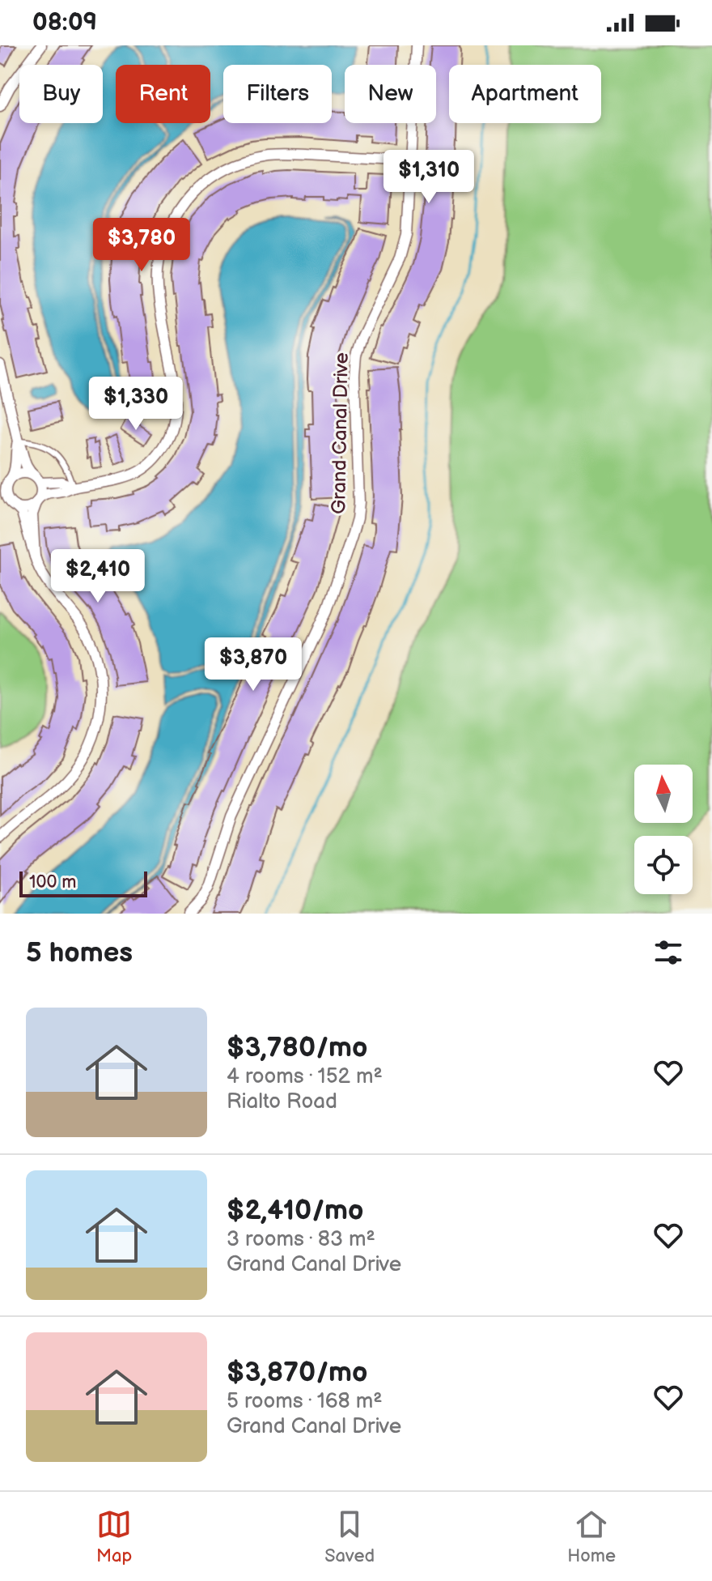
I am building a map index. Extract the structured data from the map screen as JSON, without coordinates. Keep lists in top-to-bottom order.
{
  "streets": {
    "street": ["Grand Canal Drive"]
  },
  "scale_bar": "100 m",
  "north": "top",
  "page": {
    "status": "08:09",
    "chip": [
      "Buy",
      "Rent",
      "Filters",
      "New",
      "Apartment"
    ],
    "price": [
      "$1,310",
      "$3,780",
      "$1,330",
      "$2,410",
      "$3,870"
    ],
    "scale": "100 m",
    "heading": "5 homes",
    "list": [
      {
        "name": "$3,780/mo",
        "note": "4 rooms · 152 m² · Rialto Road"
      },
      {
        "name": "$2,410/mo",
        "note": "3 rooms · 83 m² · Grand Canal Drive"
      },
      {
        "name": "$3,870/mo",
        "note": "5 rooms · 168 m² · Grand Canal Drive"
      }
    ],
    "tabs": ["Map", "Saved", "Home"]
  }
}
